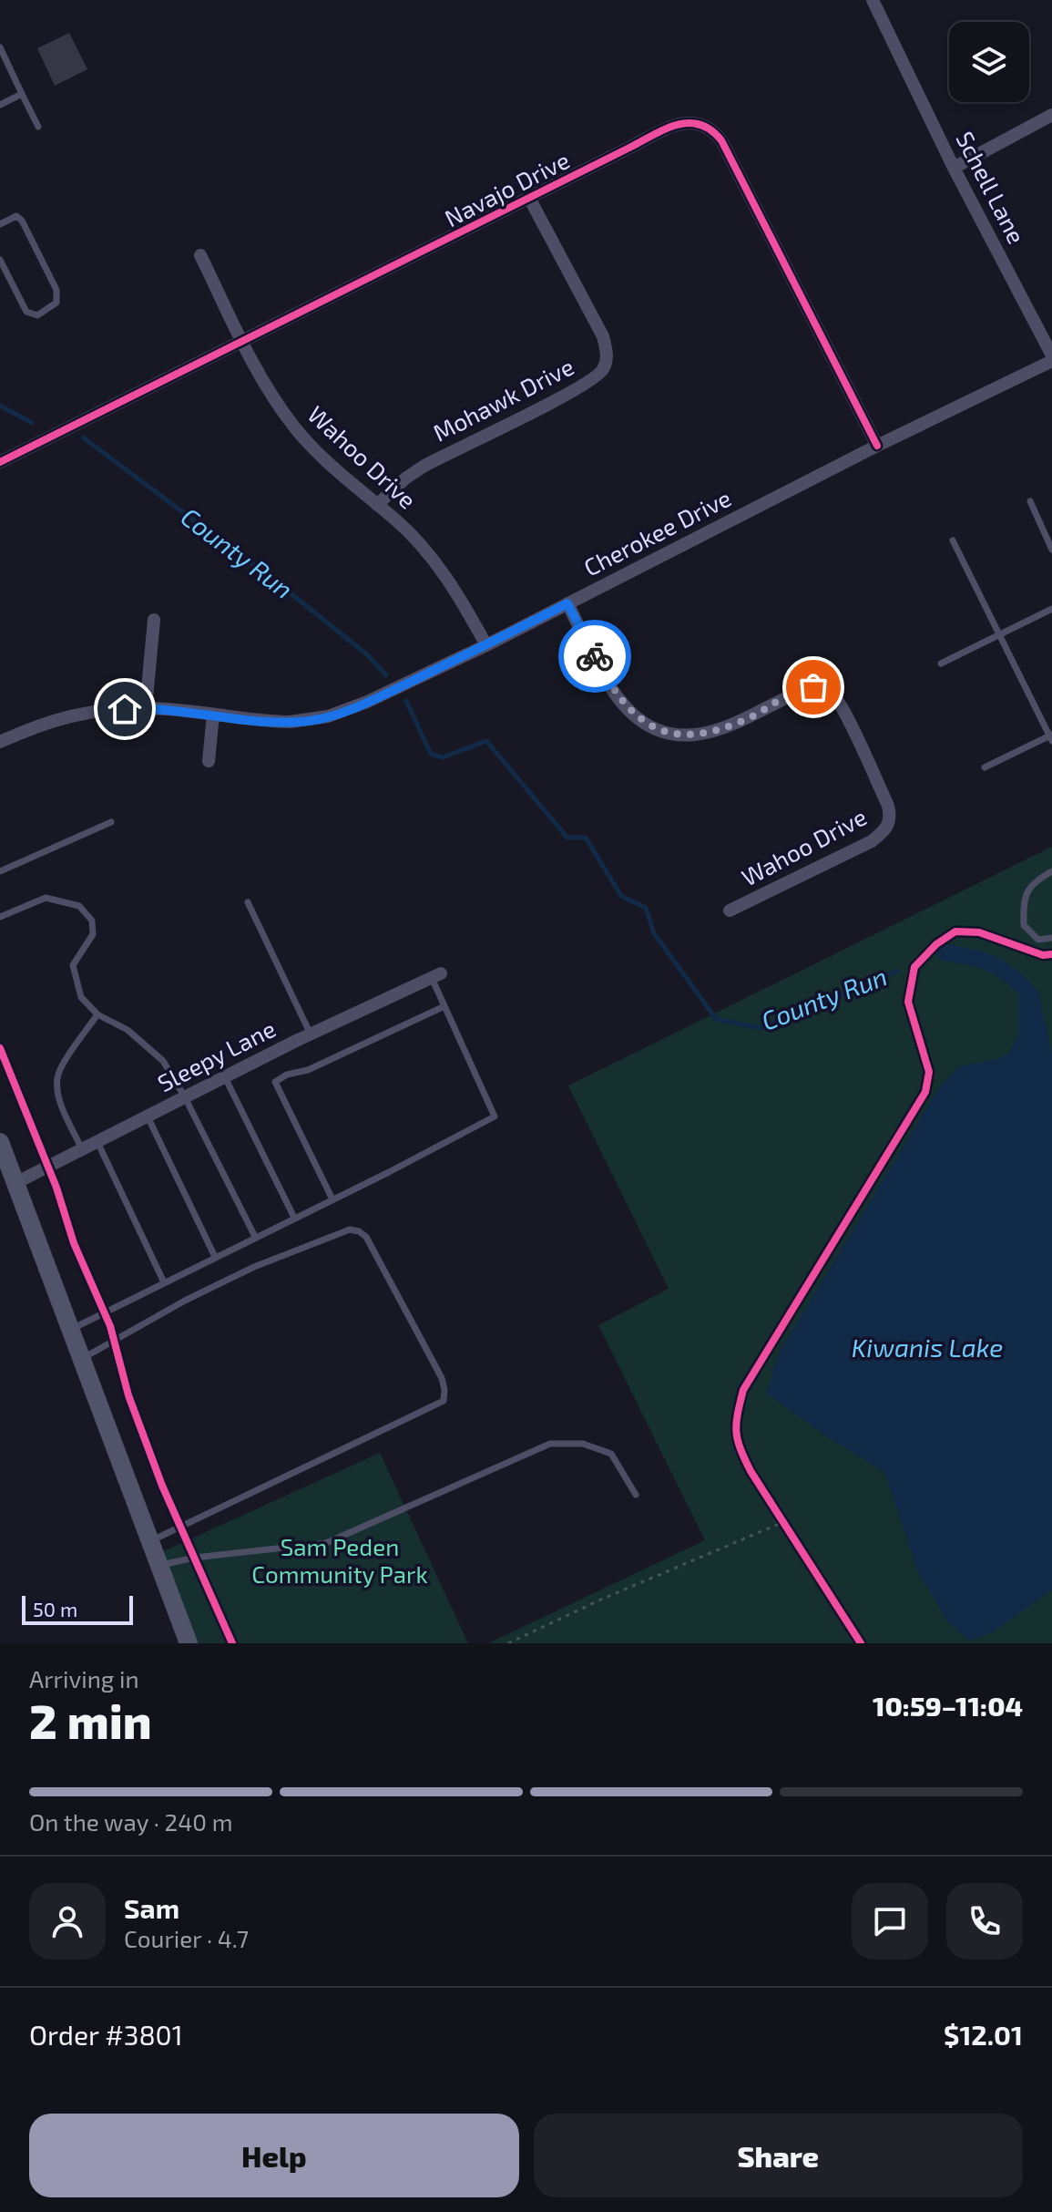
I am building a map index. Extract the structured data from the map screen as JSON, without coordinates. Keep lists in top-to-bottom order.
{
  "streets": {
    "street": [
      "Schell Lane",
      "Navajo Drive",
      "Mohawk Drive",
      "Wahoo Drive",
      "Cherokee Drive",
      "Sleepy Lane"
    ]
  },
  "crossings": [
    ["Schell Lane", "Cherokee Drive"],
    ["Navajo Drive", "Mohawk Drive"],
    ["Navajo Drive", "Wahoo Drive"],
    ["Navajo Drive", "Cherokee Drive"],
    ["Mohawk Drive", "Wahoo Drive"],
    ["Wahoo Drive", "Cherokee Drive"]
  ],
  "water": ["County Run", "Kiwanis Lake"],
  "parks": ["Sam Peden Community Park"],
  "scale_bar": "50 m",
  "page": {
    "scale": "50 m",
    "heading": ["2 min", "Arriving in", "10:59–11:04"],
    "panel": [
      "Sam",
      "Courier · 4.7",
      "Order #3801",
      "$12.01"
    ],
    "bar": "On the way · 240 m",
    "buttons": ["Help", "Share"]
  }
}
